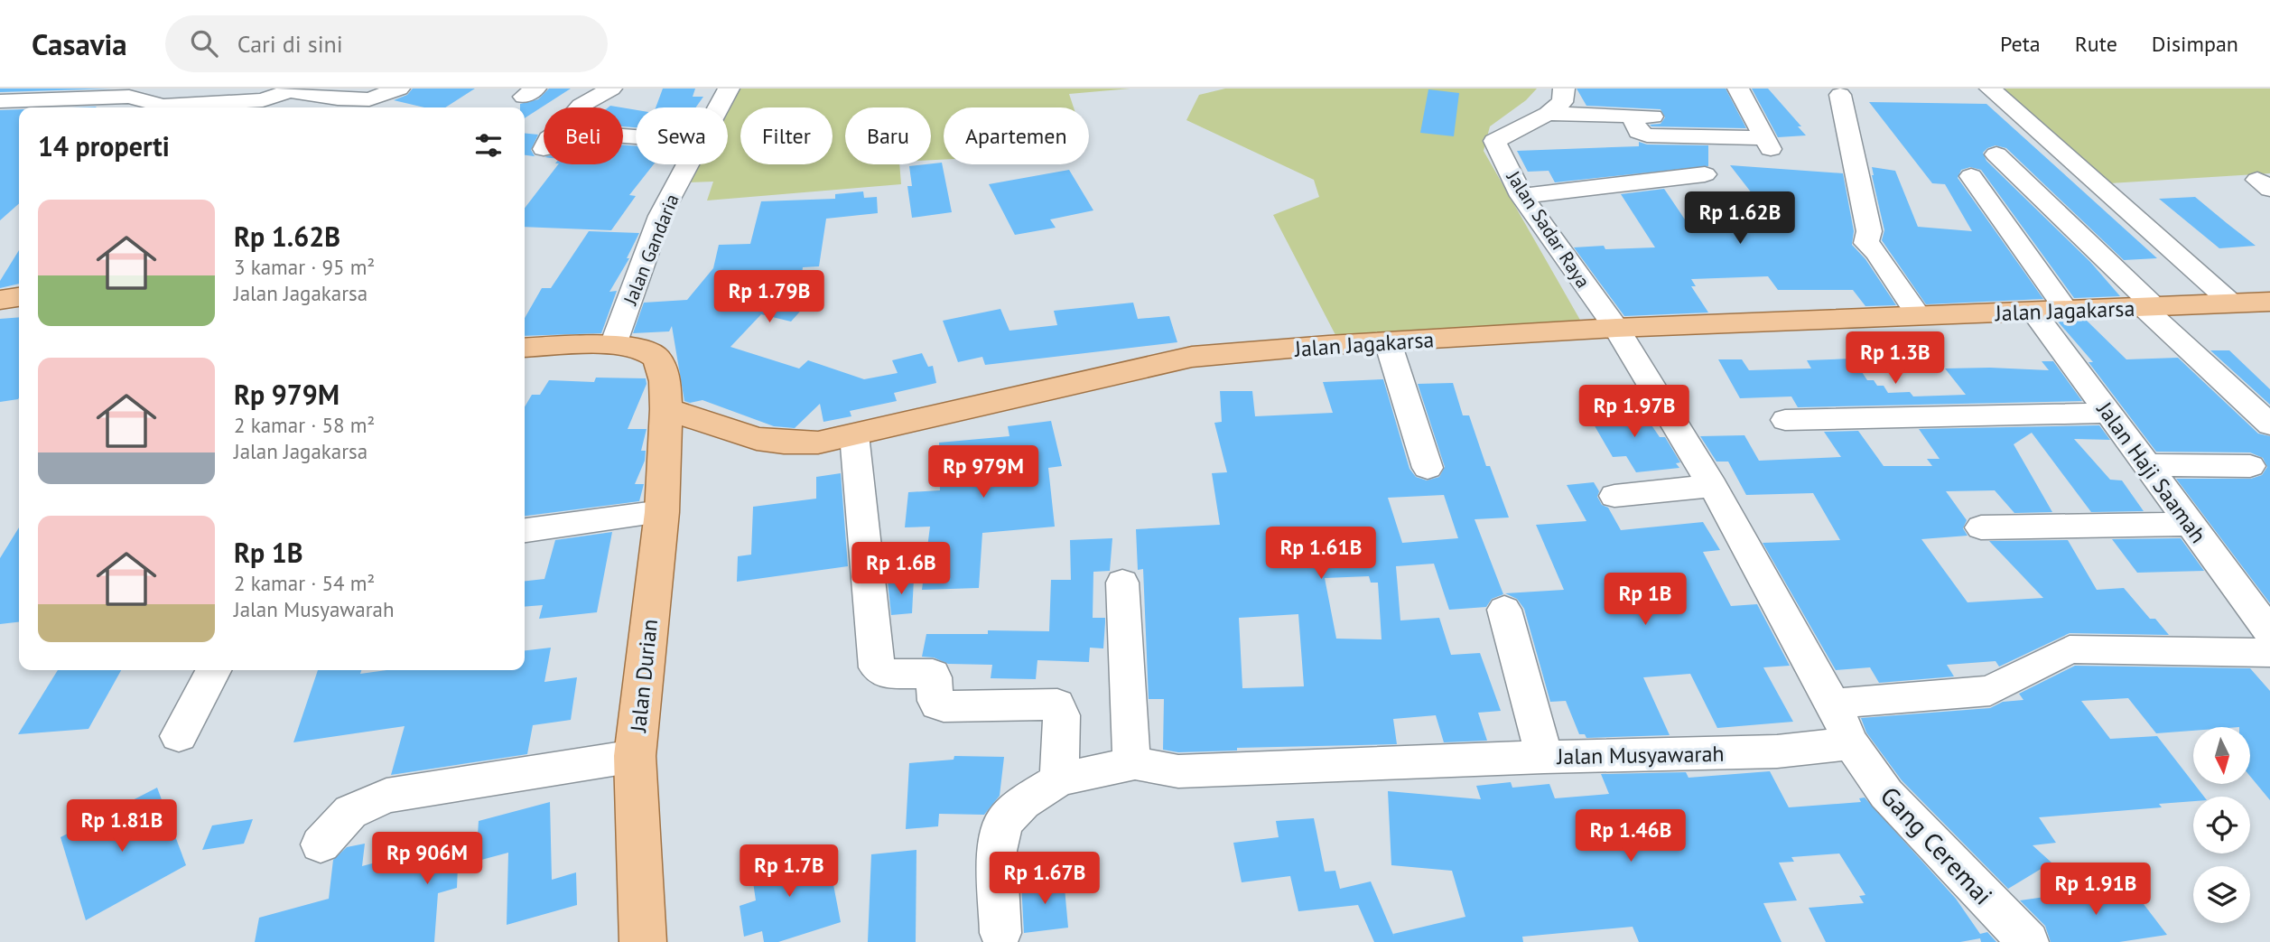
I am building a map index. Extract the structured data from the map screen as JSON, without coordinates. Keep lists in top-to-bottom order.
{
  "streets": {
    "main road": ["Jalan Jagakarsa", "Jalan Durian"],
    "street": [
      "Jalan Sadar Raya",
      "Jalan Gandaria",
      "Jalan Haji Saamah",
      "Jalan Musyawarah",
      "Gang Ceremai"
    ]
  },
  "crossings": [
    ["Jalan Sadar Raya", "Jalan Jagakarsa"],
    ["Jalan Jagakarsa", "Jalan Haji Saamah"],
    ["Jalan Jagakarsa", "Jalan Durian"],
    ["Jalan Musyawarah", "Gang Ceremai"]
  ],
  "north": "bottom",
  "page": {
    "header": "Casavia",
    "search": "Cari di sini",
    "nav": ["Peta", "Rute", "Disimpan"],
    "chip": [
      "Beli",
      "Sewa",
      "Filter",
      "Baru",
      "Apartemen"
    ],
    "heading": "14 properti",
    "list": [
      {
        "name": "Rp 1.62B",
        "note": "3 kamar · 95 m² · Jalan Jagakarsa"
      },
      {
        "name": "Rp 979M",
        "note": "2 kamar · 58 m² · Jalan Jagakarsa"
      },
      {
        "name": "Rp 1B",
        "note": "2 kamar · 54 m² · Jalan Musyawarah"
      }
    ],
    "price": [
      "Rp 1.62B",
      "Rp 1.79B",
      "Rp 1.3B",
      "Rp 1.97B",
      "Rp 979M",
      "Rp 1.61B",
      "Rp 1.6B",
      "Rp 1B",
      "Rp 1.81B",
      "Rp 1.46B",
      "Rp 906M",
      "Rp 1.7B",
      "Rp 1.67B",
      "Rp 1.91B"
    ]
  }
}
